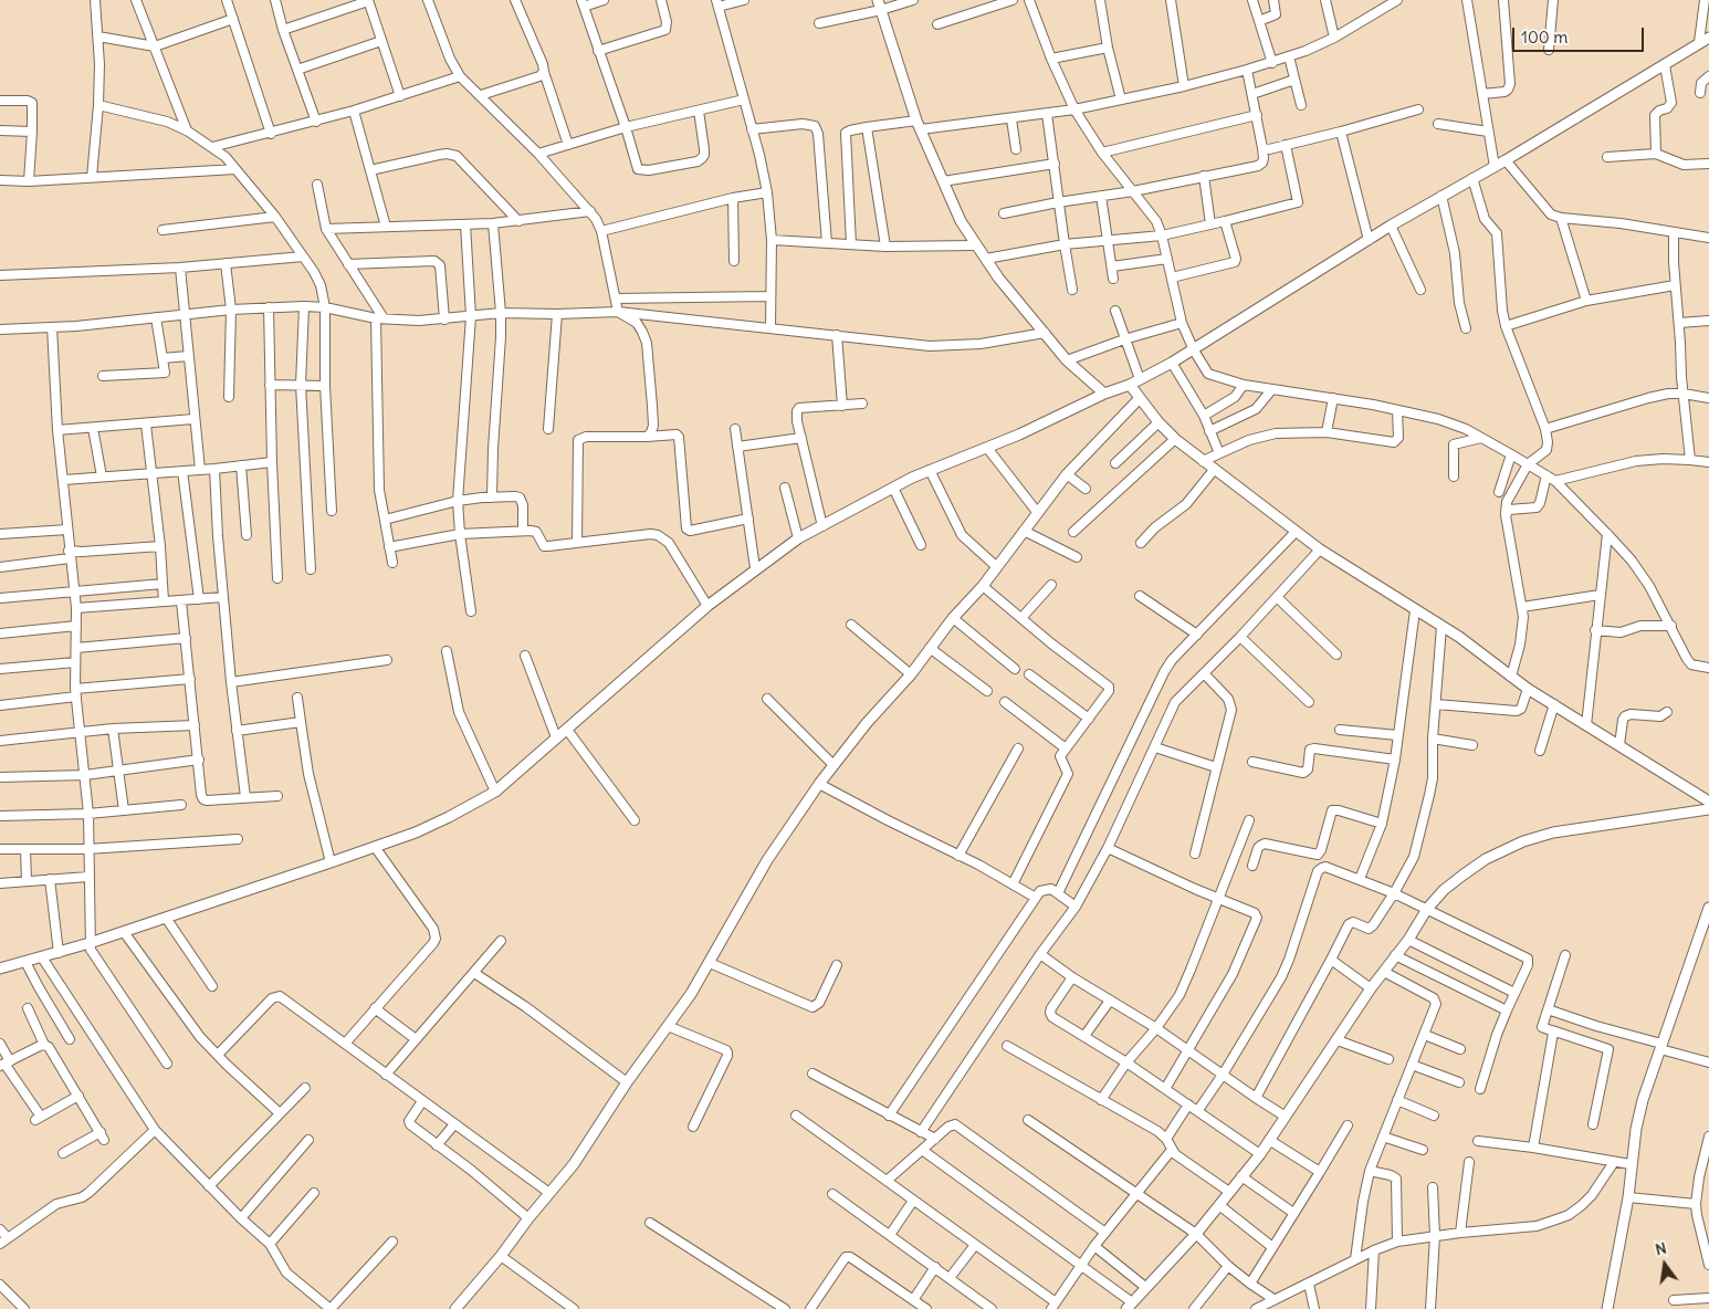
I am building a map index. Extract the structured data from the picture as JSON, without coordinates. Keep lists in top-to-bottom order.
{
  "scale_bar": "100 m",
  "north": "top"
}
